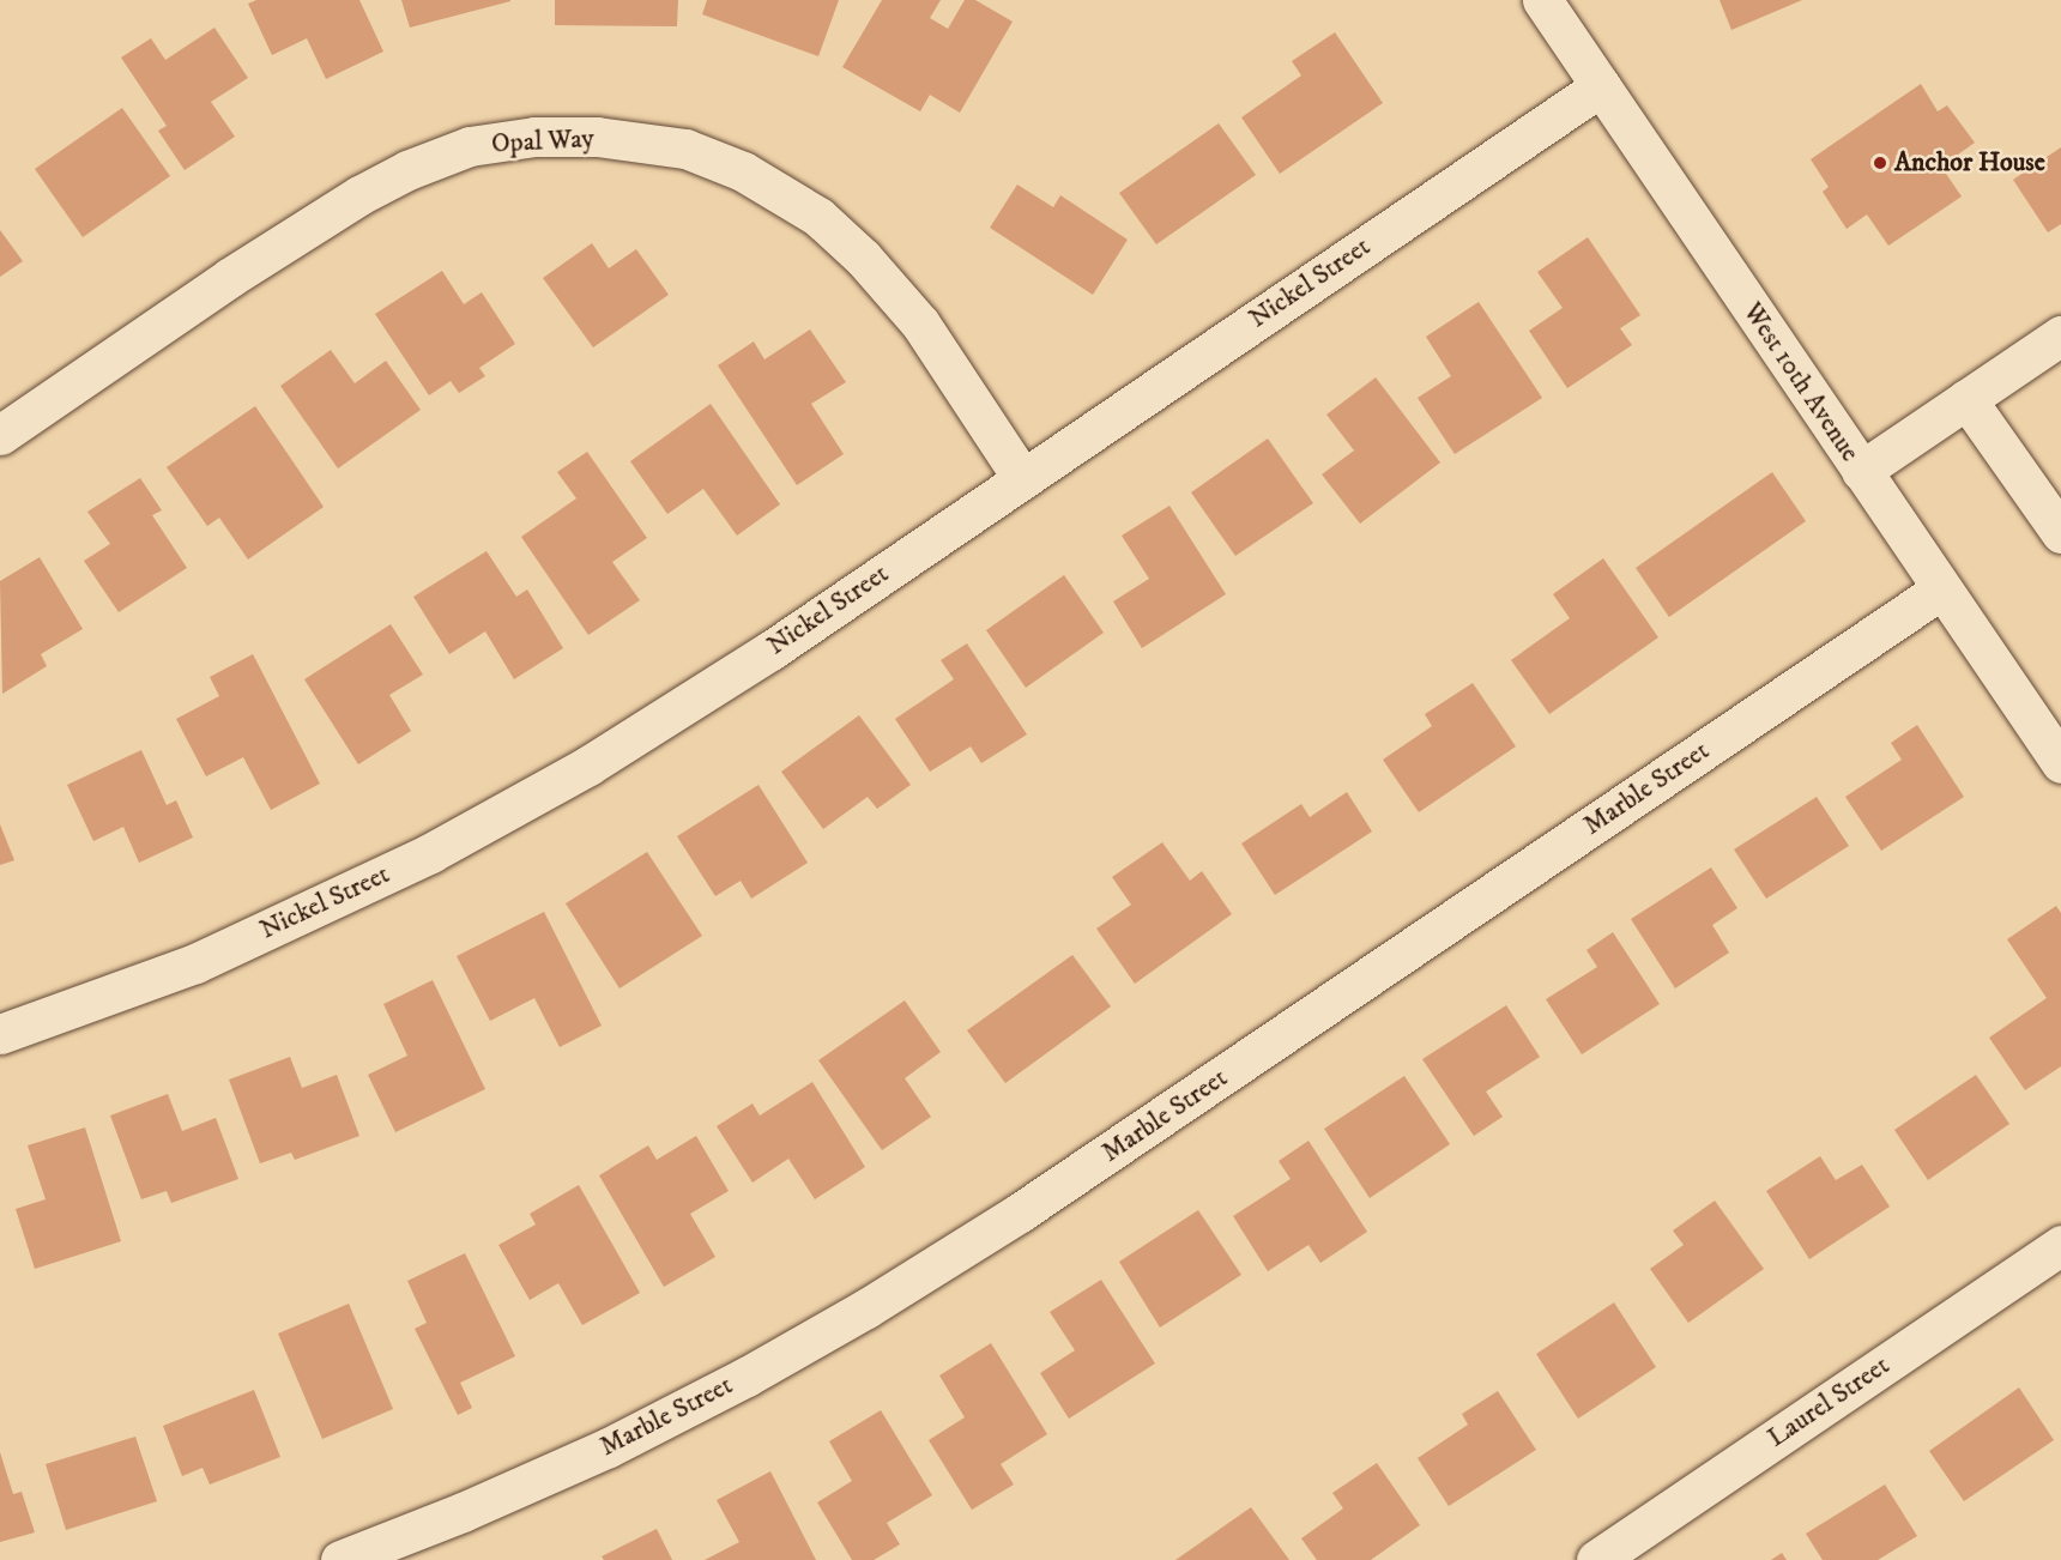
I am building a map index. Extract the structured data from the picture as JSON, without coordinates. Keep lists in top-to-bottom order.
{
  "streets": {
    "street": [
      "Opal Way",
      "Nickel Street",
      "West 10th Avenue",
      "Marble Street",
      "Laurel Street"
    ]
  },
  "crossings": [
    ["Opal Way", "Nickel Street"],
    ["Nickel Street", "West 10th Avenue"],
    ["West 10th Avenue", "Marble Street"]
  ],
  "places": ["Anchor House"]
}
